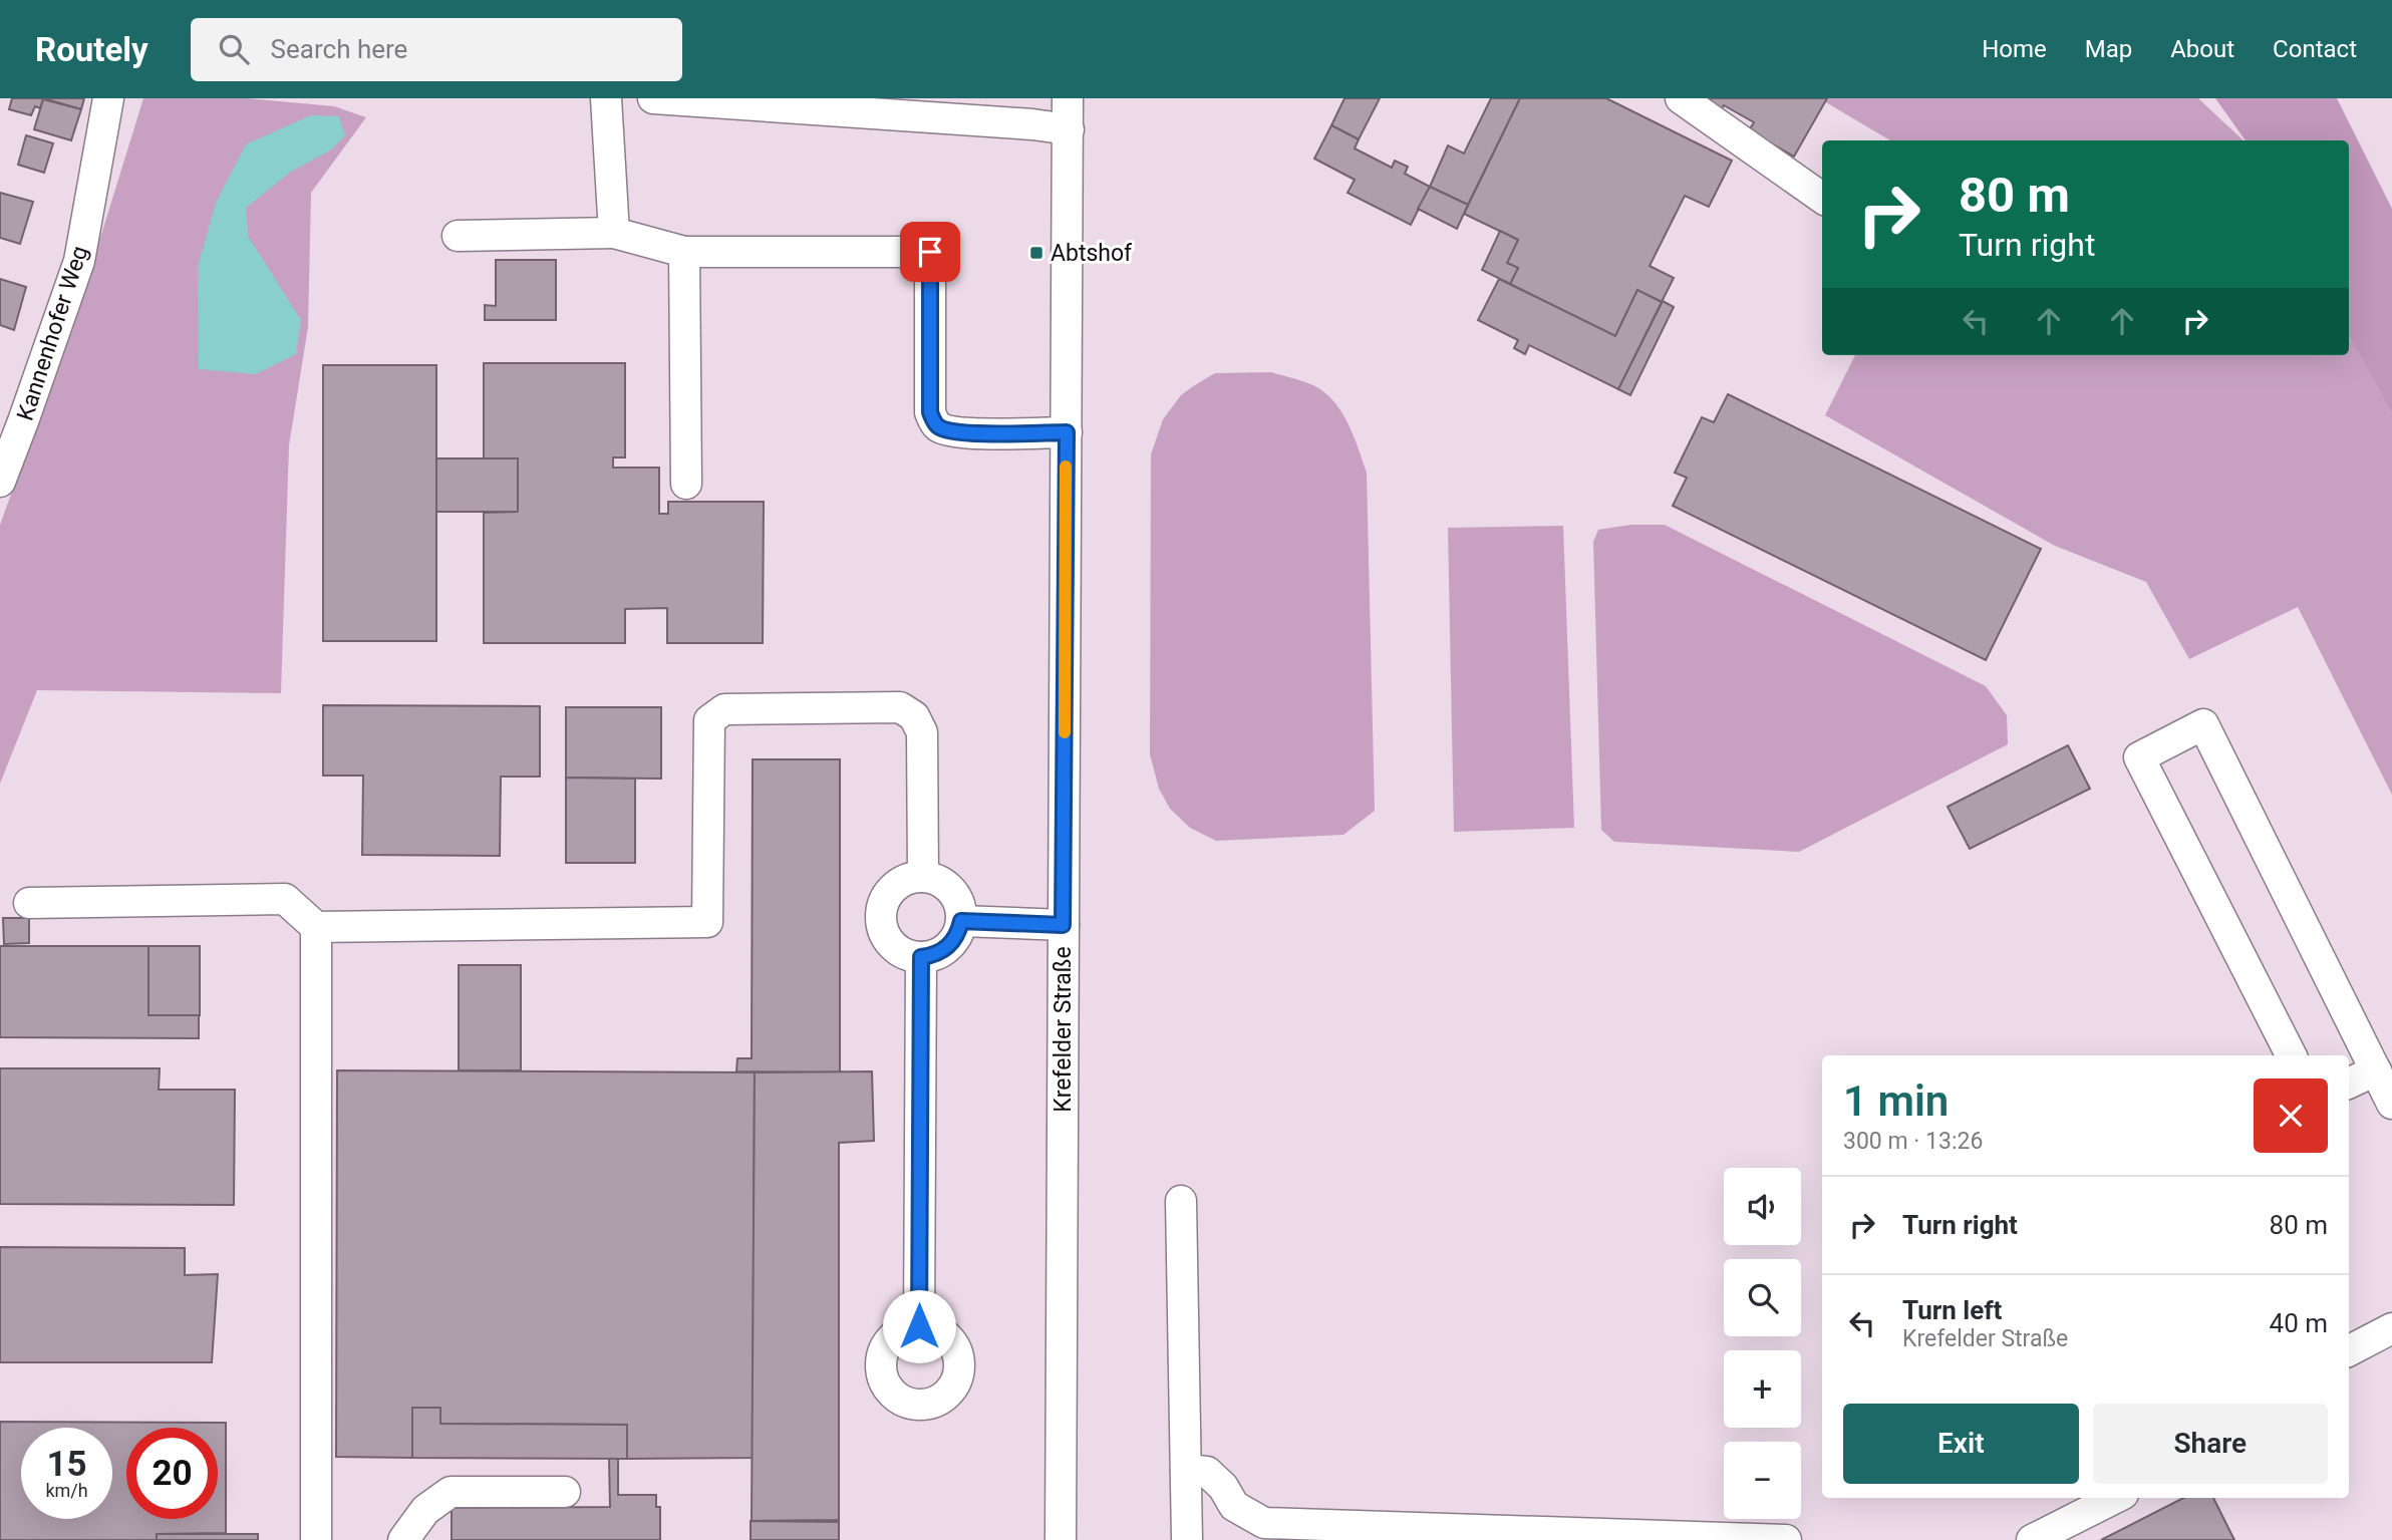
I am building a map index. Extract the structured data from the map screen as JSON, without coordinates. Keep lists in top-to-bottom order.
{
  "streets": {
    "street": ["Kannenhofer Weg", "Krefelder Straße"]
  },
  "places": {
    "transit": ["Abtshof"]
  },
  "page": {
    "header": "Routely",
    "search": "Search here",
    "nav": [
      "Home",
      "Map",
      "About",
      "Contact"
    ],
    "turn": ["80 m", "Turn right"],
    "heading": ["1 min", "300 m · 13:26"],
    "map_buttons": ["+", "−"],
    "list": [
      {
        "name": "Turn right",
        "value": "80 m"
      },
      {
        "name": "Turn left",
        "note": "Krefelder Straße",
        "value": "40 m"
      }
    ],
    "buttons": ["Exit", "Share"],
    "speed": "15 km/h",
    "limit": "20"
  }
}
